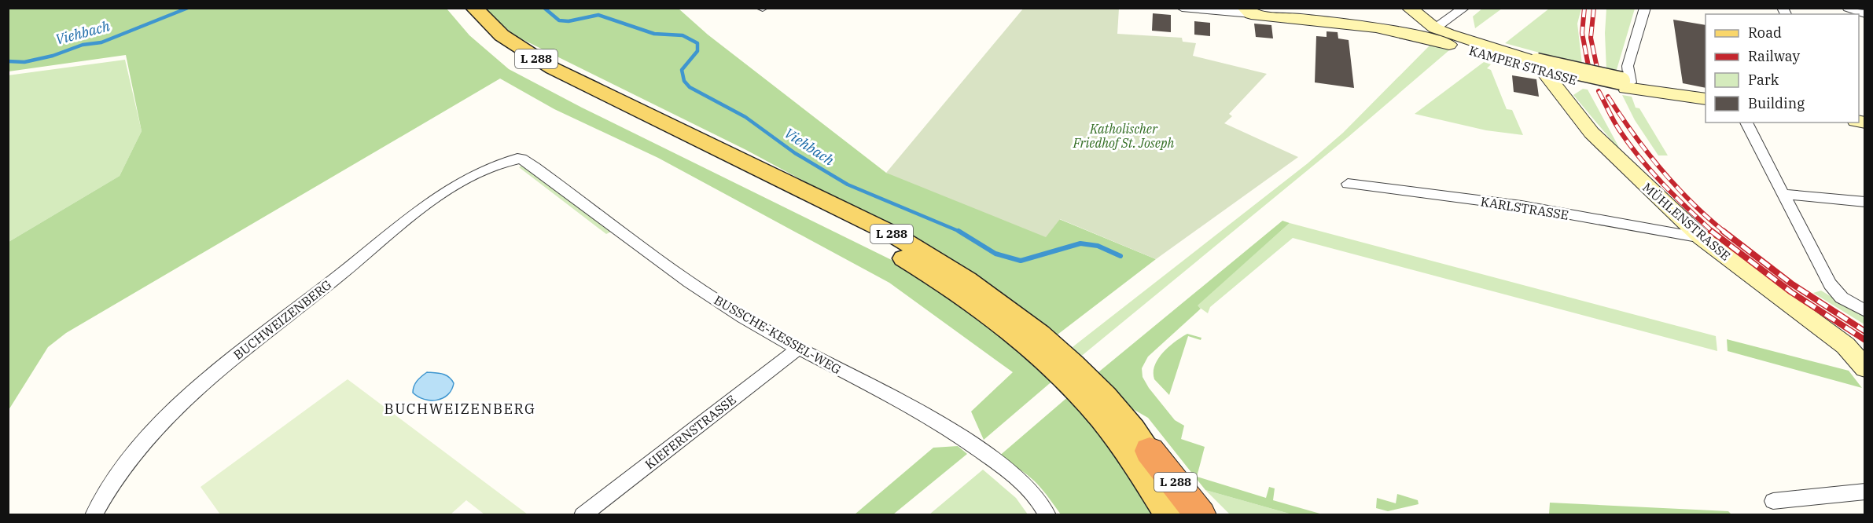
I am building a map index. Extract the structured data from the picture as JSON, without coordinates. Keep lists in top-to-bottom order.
{
  "streets": {
    "highway": ["L 288"],
    "main road": ["KAMPER STRASSE", "MÜHLENSTRASSE"],
    "street": [
      "KARLSTRASSE",
      "BUCHWEIZENBERG",
      "BUSSCHE-KESSEL-WEG",
      "KIEFERNSTRASSE"
    ]
  },
  "crossings": [
    ["KAMPER STRASSE", "MÜHLENSTRASSE"],
    ["KARLSTRASSE", "MÜHLENSTRASSE"],
    ["BUCHWEIZENBERG", "BUSSCHE-KESSEL-WEG"],
    ["BUSSCHE-KESSEL-WEG", "KIEFERNSTRASSE"]
  ],
  "districts": ["BUCHWEIZENBERG"],
  "water": ["Viehbach"],
  "parks": ["Katholischer Friedhof St. Joseph"],
  "legend": [
    "Road",
    "Railway",
    "Park",
    "Building"
  ]
}
